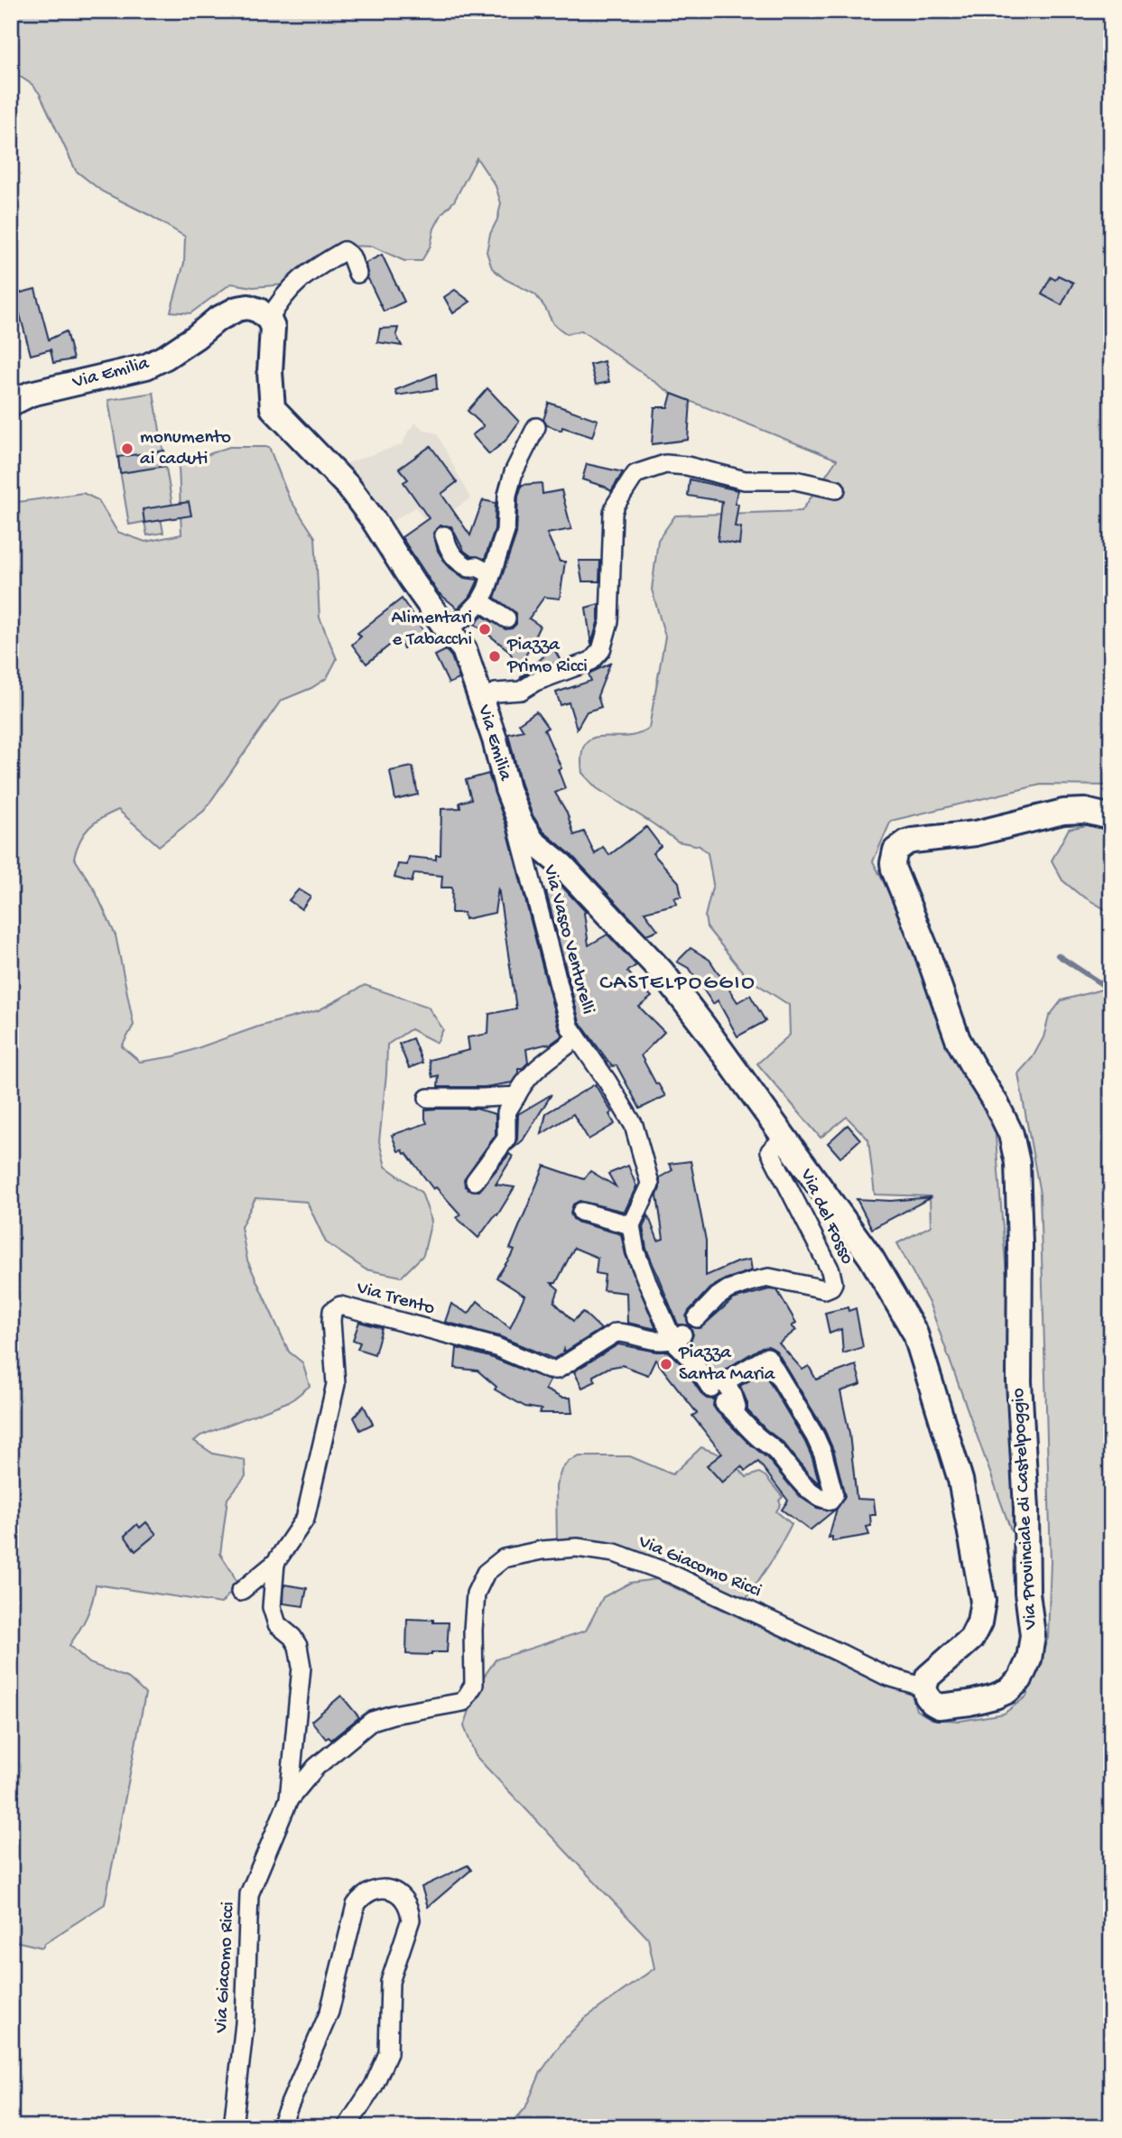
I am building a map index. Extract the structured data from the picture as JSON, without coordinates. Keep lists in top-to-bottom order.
{
  "streets": {
    "main road": ["Via Emilia", "Via Provinciale di Castelpoggio"],
    "street": [
      "Via Vasco Venturelli",
      "Via del Fosso",
      "Via Trento",
      "Via Giacomo Ricci"
    ]
  },
  "crossings": [
    ["Via Emilia", "Via Vasco Venturelli"],
    ["Via Emilia", "Via del Fosso"],
    ["Via Trento", "Via Giacomo Ricci"],
    ["Via Provinciale di Castelpoggio", "Via Giacomo Ricci"]
  ],
  "districts": ["CASTELPOGGIO"],
  "places": [
    "monumento ai caduti",
    "Alimentari e Tabacchi",
    "Piazza Primo Ricci",
    "Piazza Santa Maria"
  ]
}
